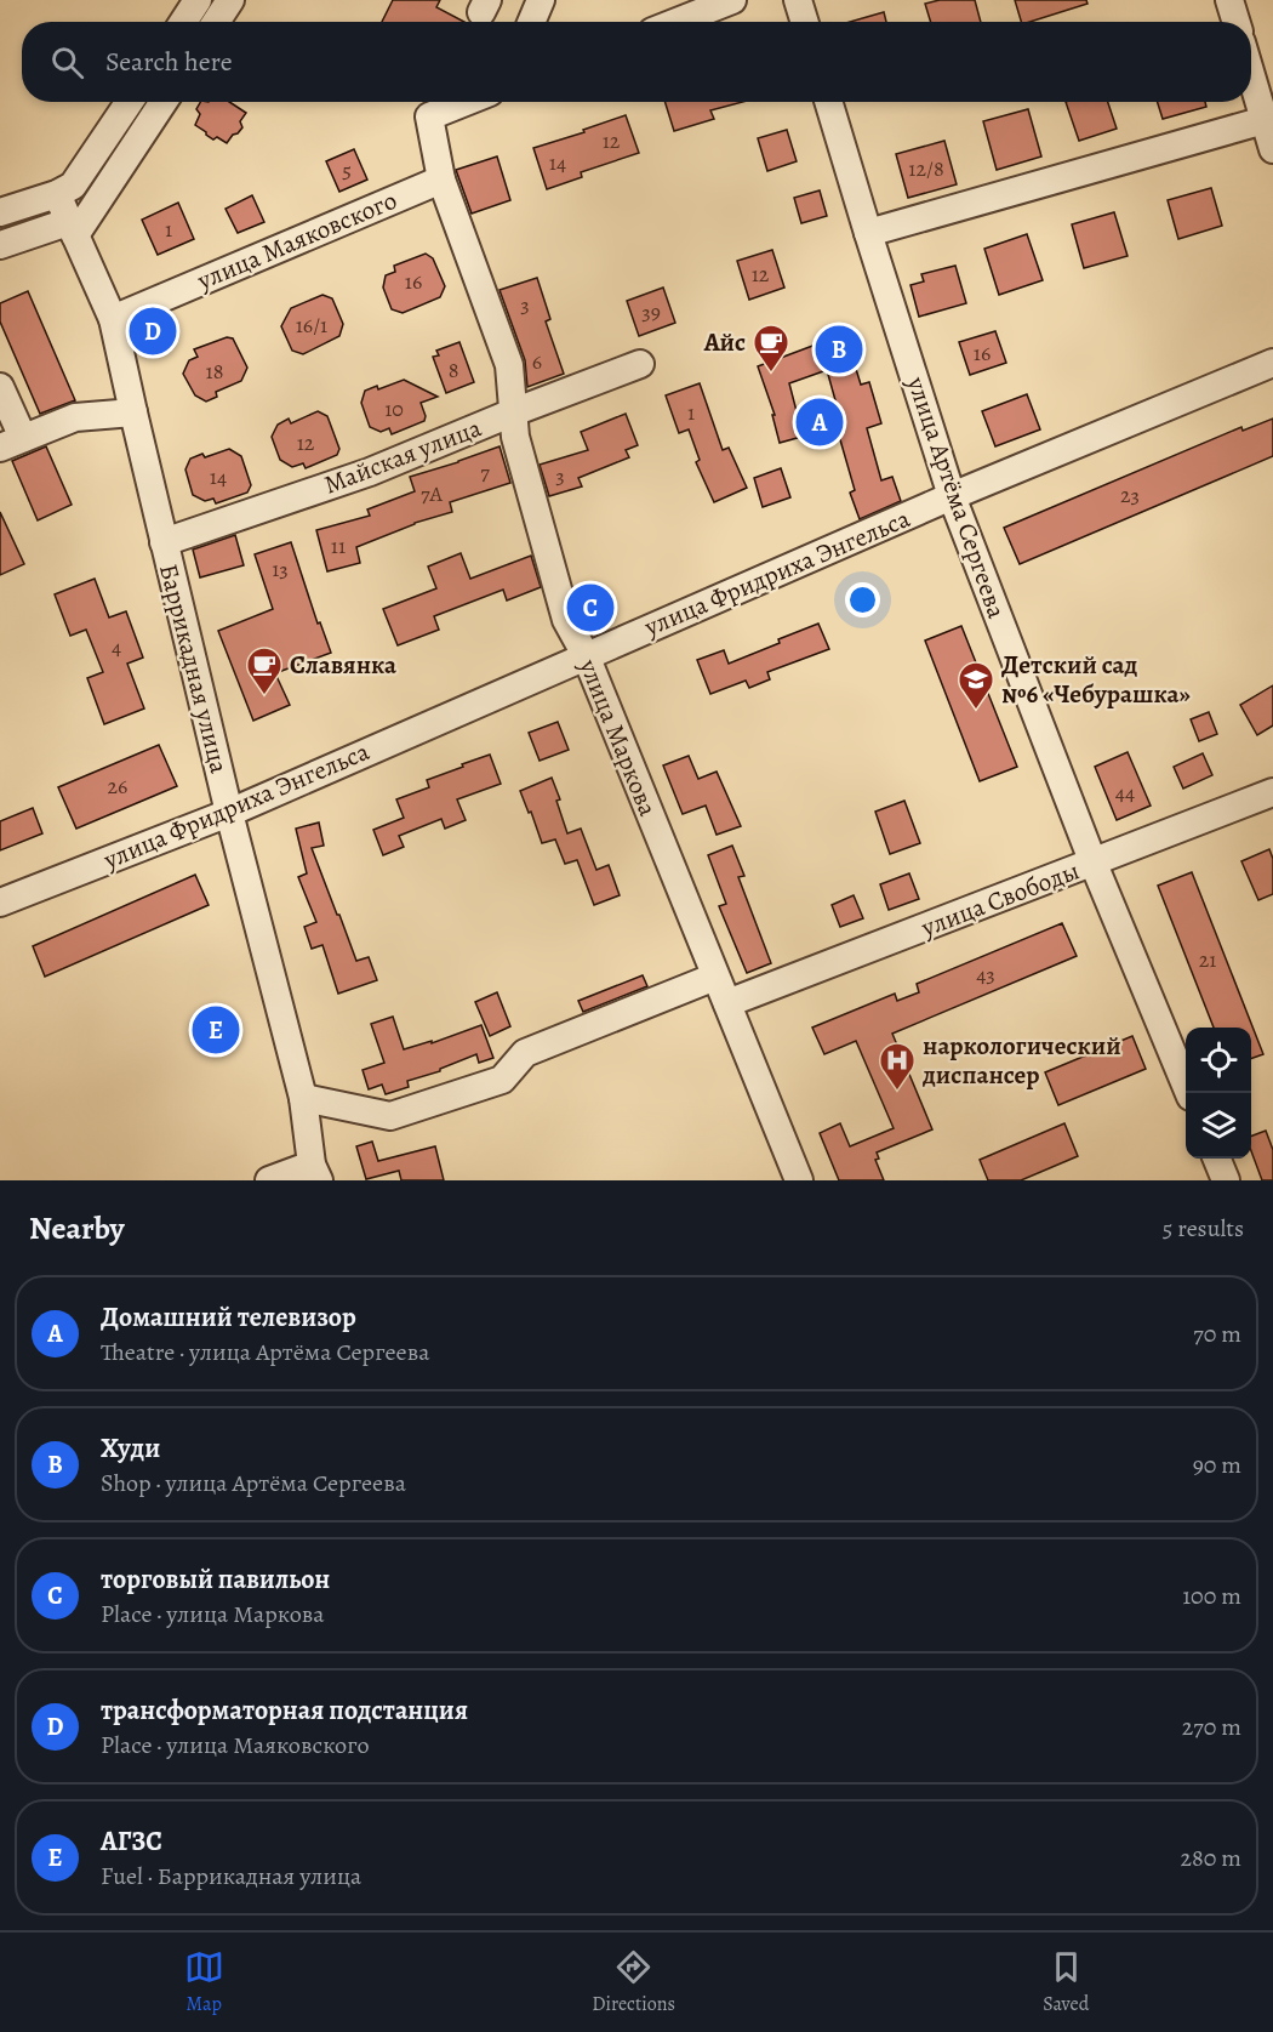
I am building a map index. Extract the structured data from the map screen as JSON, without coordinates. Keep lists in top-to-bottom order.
{
  "streets": {
    "street": [
      "улица Маяковского",
      "Майская улица",
      "улица Артёма Сергеева",
      "улица Фридриха Энгельса",
      "Баррикадная улица",
      "улица Маркова",
      "улица Свободы"
    ]
  },
  "crossings": [
    ["улица Маяковского", "Баррикадная улица"],
    ["улица Маяковского", "улица Маркова"],
    ["Майская улица", "Баррикадная улица"],
    ["Майская улица", "улица Маркова"],
    ["улица Артёма Сергеева", "улица Фридриха Энгельса"],
    ["улица Артёма Сергеева", "улица Свободы"],
    ["улица Фридриха Энгельса", "Баррикадная улица"],
    ["улица Фридриха Энгельса", "улица Маркова"],
    ["улица Маркова", "улица Свободы"]
  ],
  "places": {
    "cafe": ["Айс", "Славянка"],
    "school or university": ["Детский сад №6 «Чебурашка»"],
    "hospital": ["наркологический диспансер"]
  },
  "house_numbers": [
    "12",
    "14",
    "12/8",
    "5",
    "1",
    "12",
    "16",
    "3",
    "39",
    "16/1",
    "16",
    "6",
    "8",
    "18",
    "10",
    "1",
    "12",
    "7",
    "3",
    "14",
    "7А",
    "23",
    "11",
    "13",
    "4",
    "26",
    "44",
    "21",
    "43"
  ],
  "page": {
    "search": "Search here",
    "pins": [
      "D",
      "B",
      "A",
      "C",
      "E"
    ],
    "heading": ["Nearby", "5 results"],
    "list": [
      {
        "mark": "A",
        "name": "Домашний телевизор",
        "note": "Theatre · улица Артёма Сергеева",
        "value": "70 m"
      },
      {
        "mark": "B",
        "name": "Худи",
        "note": "Shop · улица Артёма Сергеева",
        "value": "90 m"
      },
      {
        "mark": "C",
        "name": "торговый павильон",
        "note": "Place · улица Маркова",
        "value": "100 m"
      },
      {
        "mark": "D",
        "name": "трансформаторная подстанция",
        "note": "Place · улица Маяковского",
        "value": "270 m"
      },
      {
        "mark": "E",
        "name": "АГЗС",
        "note": "Fuel · Баррикадная улица",
        "value": "280 m"
      }
    ],
    "nav": ["Map", "Directions", "Saved"]
  }
}
